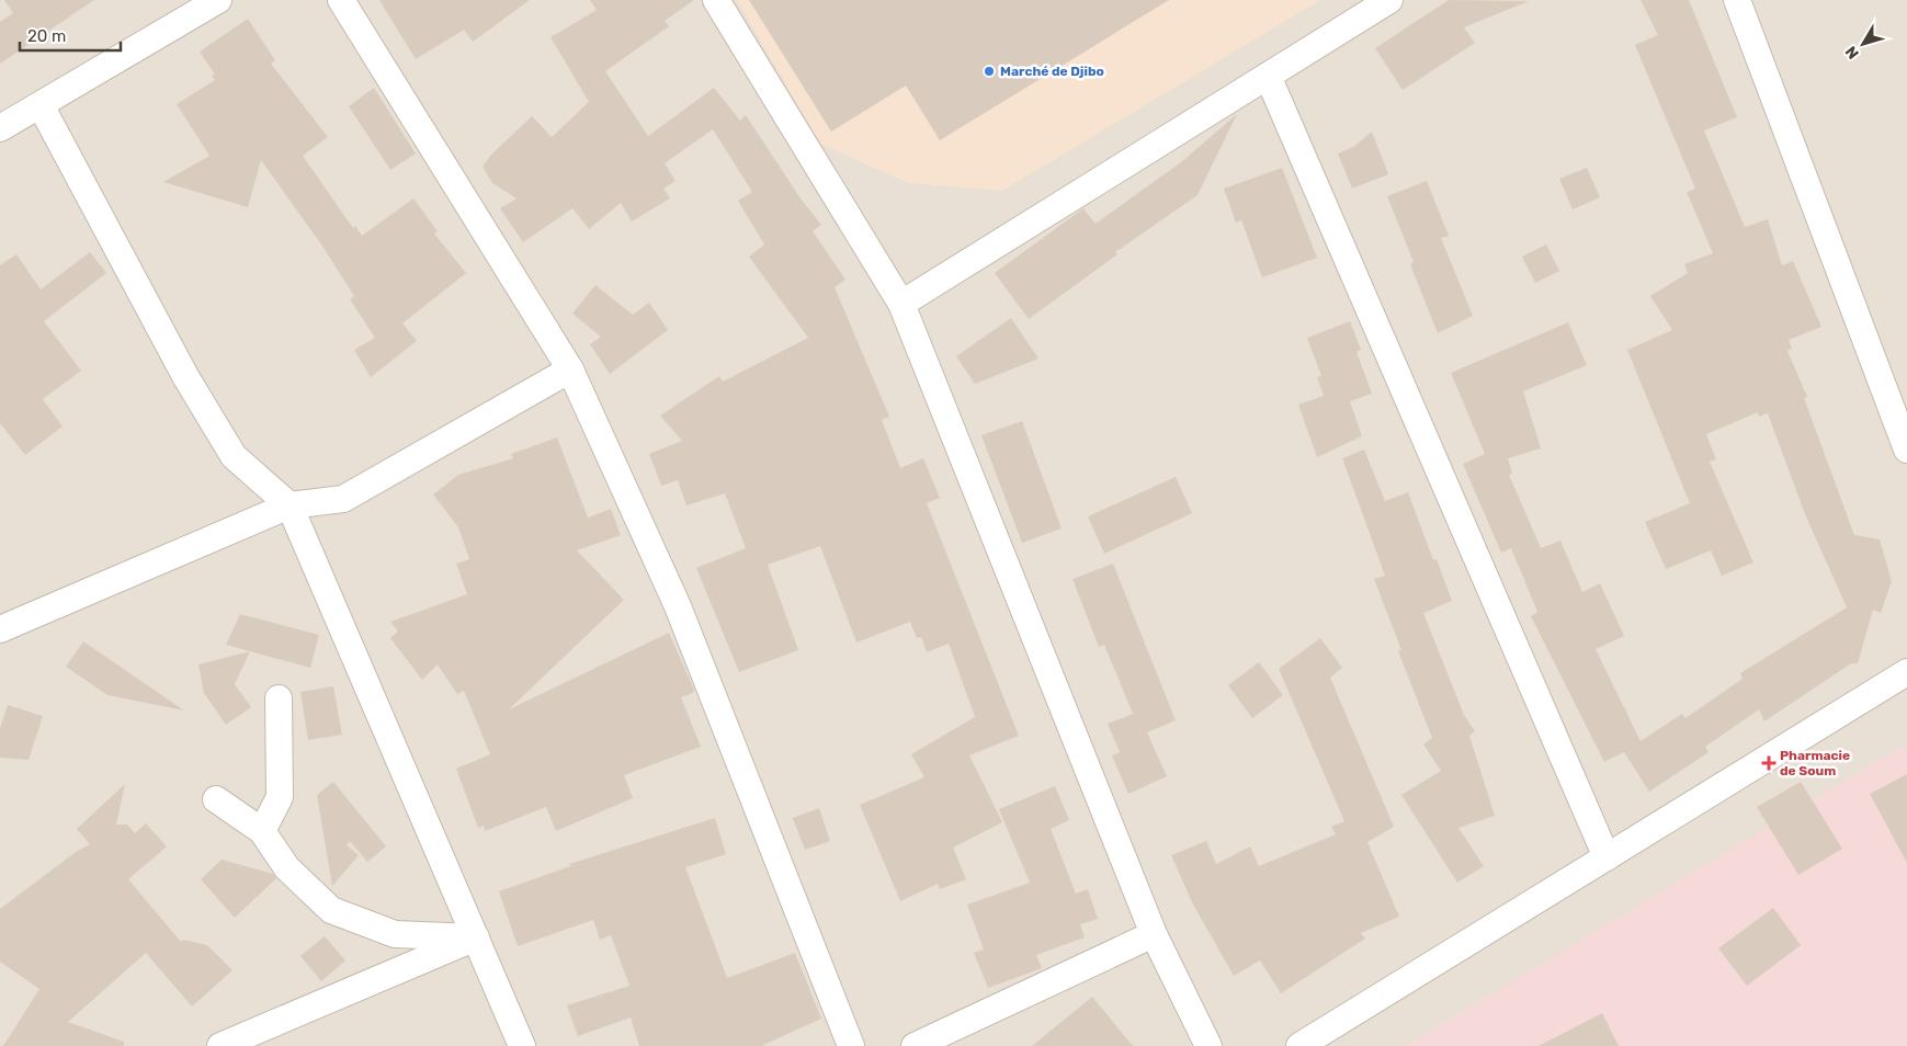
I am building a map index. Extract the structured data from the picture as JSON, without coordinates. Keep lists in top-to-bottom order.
{
  "places": {
    "other": ["Marché de Djibo"],
    "health": ["Pharmacie de Soum"]
  },
  "scale_bar": "20 m",
  "north": "bottom left"
}
